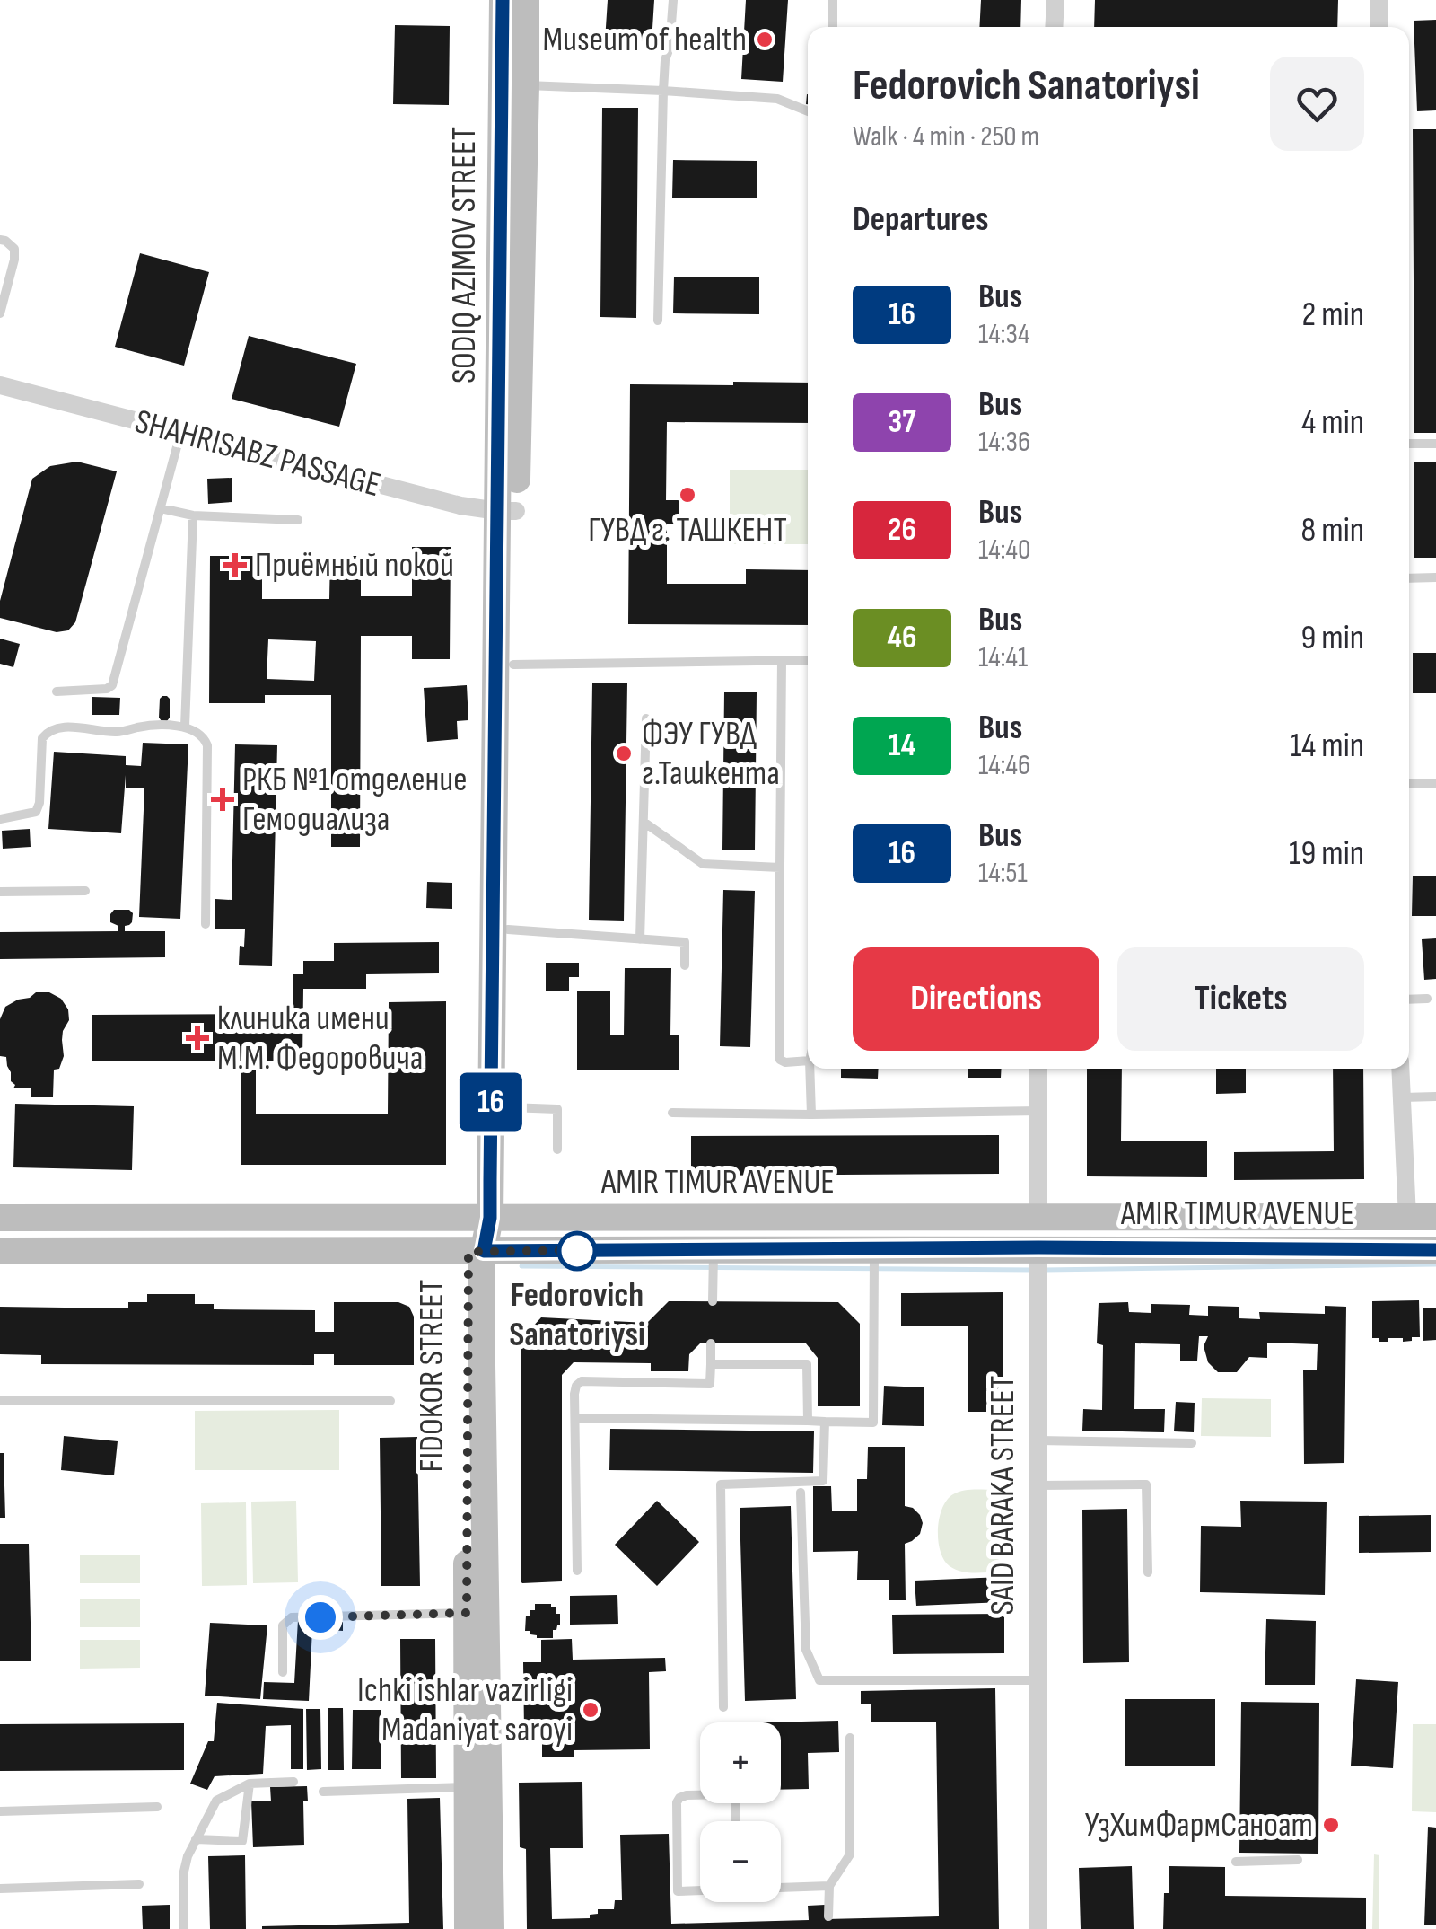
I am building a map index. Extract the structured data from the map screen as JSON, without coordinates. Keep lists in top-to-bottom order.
{
  "streets": {
    "main road": [
      "SODIQ AZIMOV STREET",
      "AMIR TIMUR AVENUE",
      "FIDOKOR STREET",
      "SAID BARAKA STREET"
    ],
    "street": ["SHAHRISABZ PASSAGE"]
  },
  "crossings": [
    ["SODIQ AZIMOV STREET", "SHAHRISABZ PASSAGE"],
    ["AMIR TIMUR AVENUE", "FIDOKOR STREET"],
    ["AMIR TIMUR AVENUE", "SAID BARAKA STREET"]
  ],
  "places": {
    "other": [
      "Museum of health",
      "ГУВД г. ТАШКЕНТ",
      "ФЭУ ГУВД г.Ташкента",
      "Fedorovich Sanatoriysi",
      "Ichki ishlar vazirligi Madaniyat saroyi",
      "УзХимФармСаноат"
    ],
    "health": ["Приёмный покой", "РКБ №1 отделение Гемодиализа", "клиника имени М.М. Федоровича"]
  },
  "lines": ["bus line 16"],
  "page": {
    "on_map": "16",
    "heading": [
      ["Fedorovich Sanatoriysi", "Walk · 4 min · 250 m"],
      "Departures"
    ],
    "list": [
      {
        "mark": "16",
        "name": "Bus",
        "note": "14:34",
        "value": "2 min"
      },
      {
        "mark": "37",
        "name": "Bus",
        "note": "14:36",
        "value": "4 min"
      },
      {
        "mark": "26",
        "name": "Bus",
        "note": "14:40",
        "value": "8 min"
      },
      {
        "mark": "46",
        "name": "Bus",
        "note": "14:41",
        "value": "9 min"
      },
      {
        "mark": "14",
        "name": "Bus",
        "note": "14:46",
        "value": "14 min"
      },
      {
        "mark": "16",
        "name": "Bus",
        "note": "14:51",
        "value": "19 min"
      }
    ],
    "buttons": ["Directions", "Tickets"],
    "map_buttons": ["+", "−"]
  }
}
